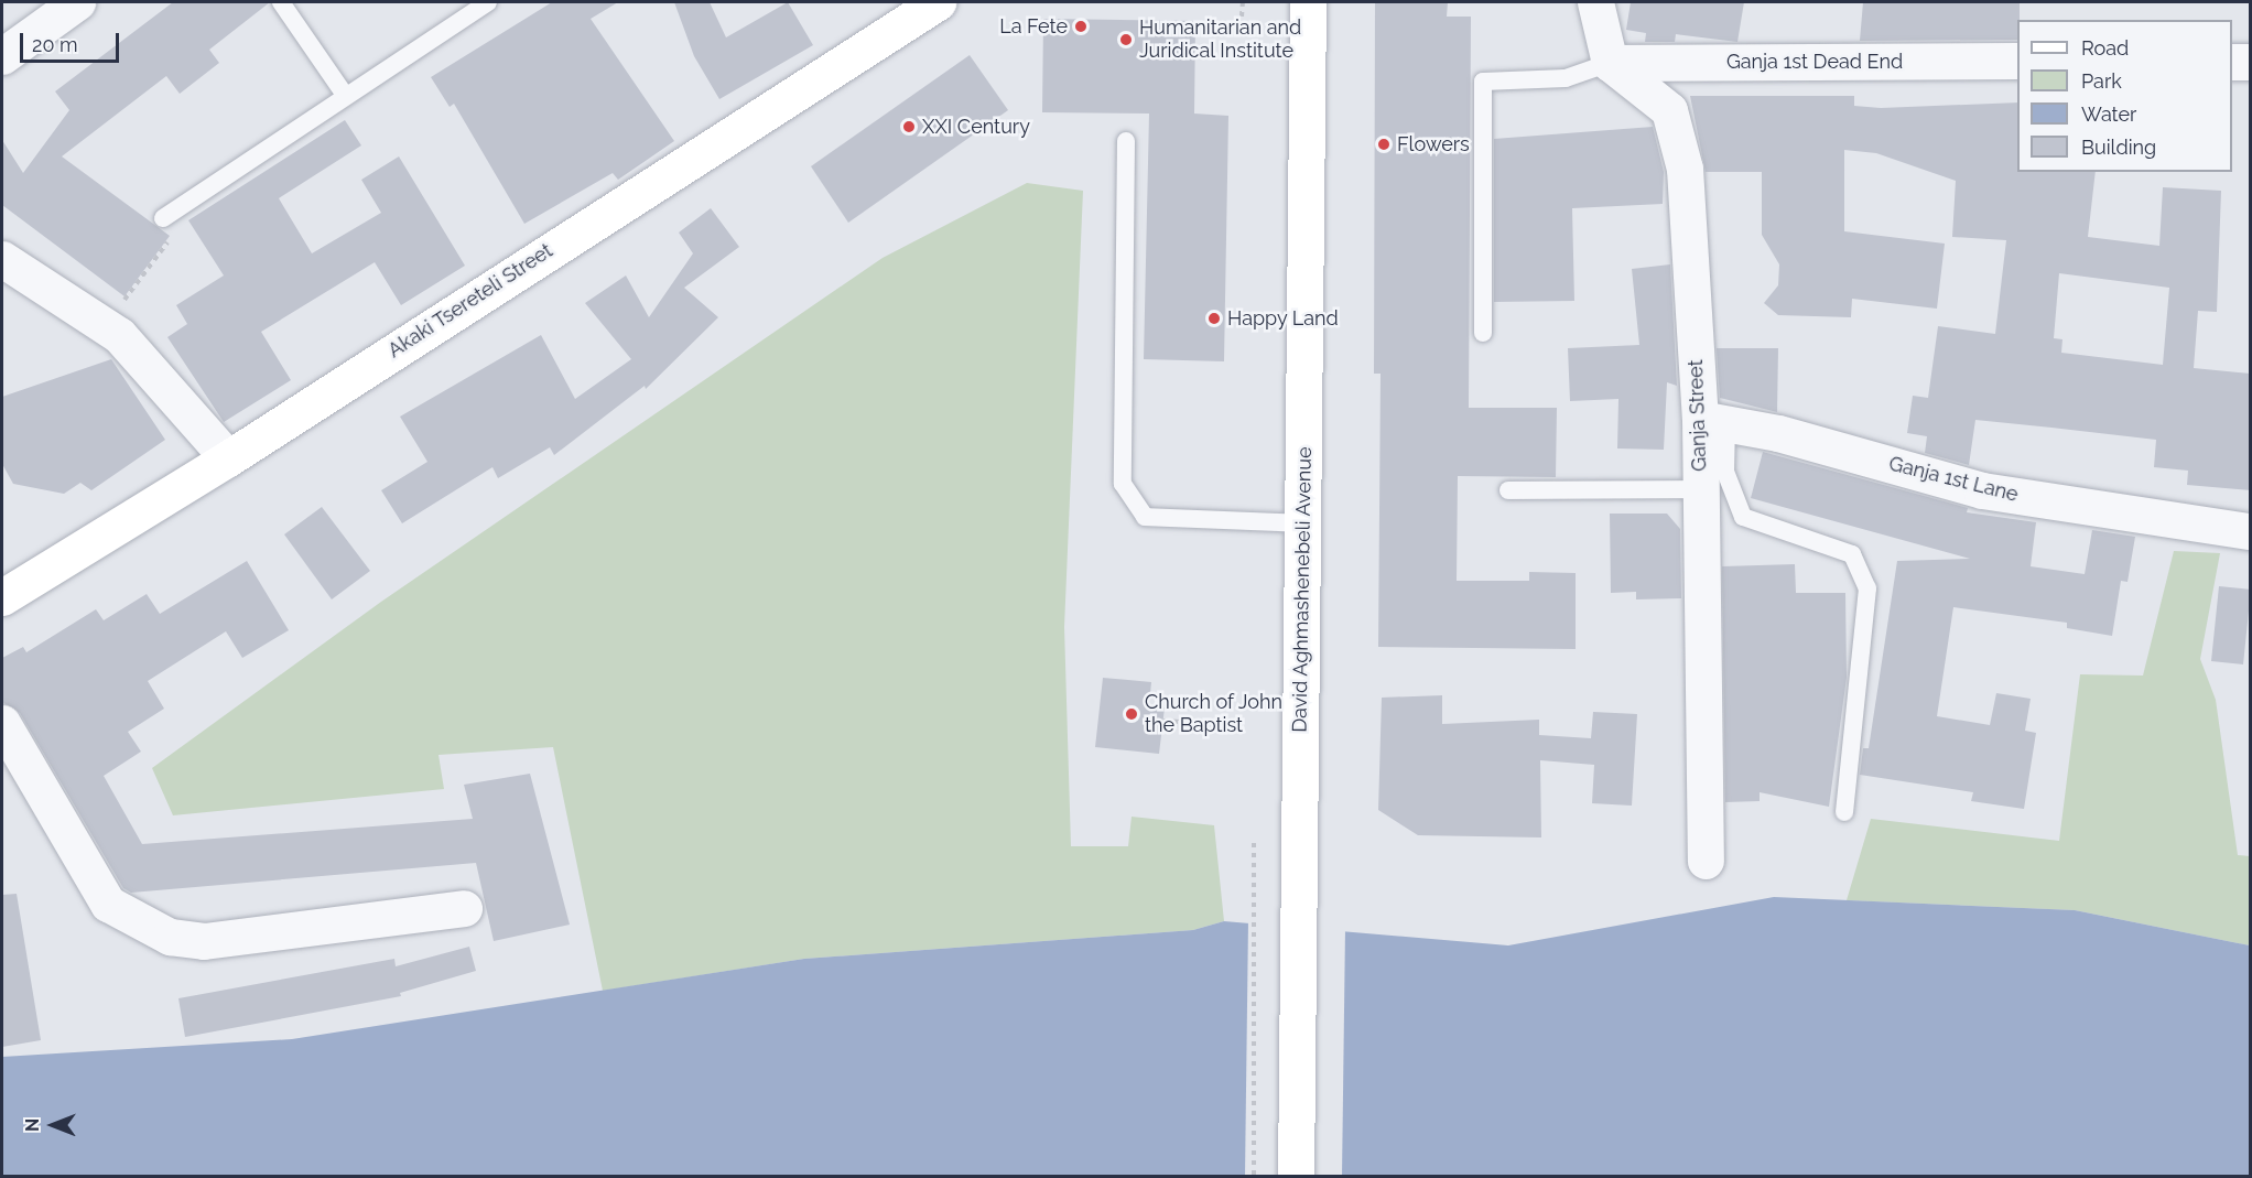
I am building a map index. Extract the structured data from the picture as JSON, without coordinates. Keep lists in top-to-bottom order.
{
  "streets": {
    "main road": ["Akaki Tsereteli Street", "David Aghmashenebeli Avenue"],
    "street": ["Ganja 1st Dead End", "Ganja Street", "Ganja 1st Lane"]
  },
  "crossings": [
    ["Ganja 1st Dead End", "Ganja Street"],
    ["Ganja Street", "Ganja 1st Lane"]
  ],
  "places": [
    "La Fete",
    "Humanitarian and Juridical Institute",
    "XXI Century",
    "Flowers",
    "Happy Land",
    "Church of John the Baptist"
  ],
  "legend": [
    "Road",
    "Park",
    "Water",
    "Building"
  ],
  "scale_bar": "20 m",
  "north": "left"
}
